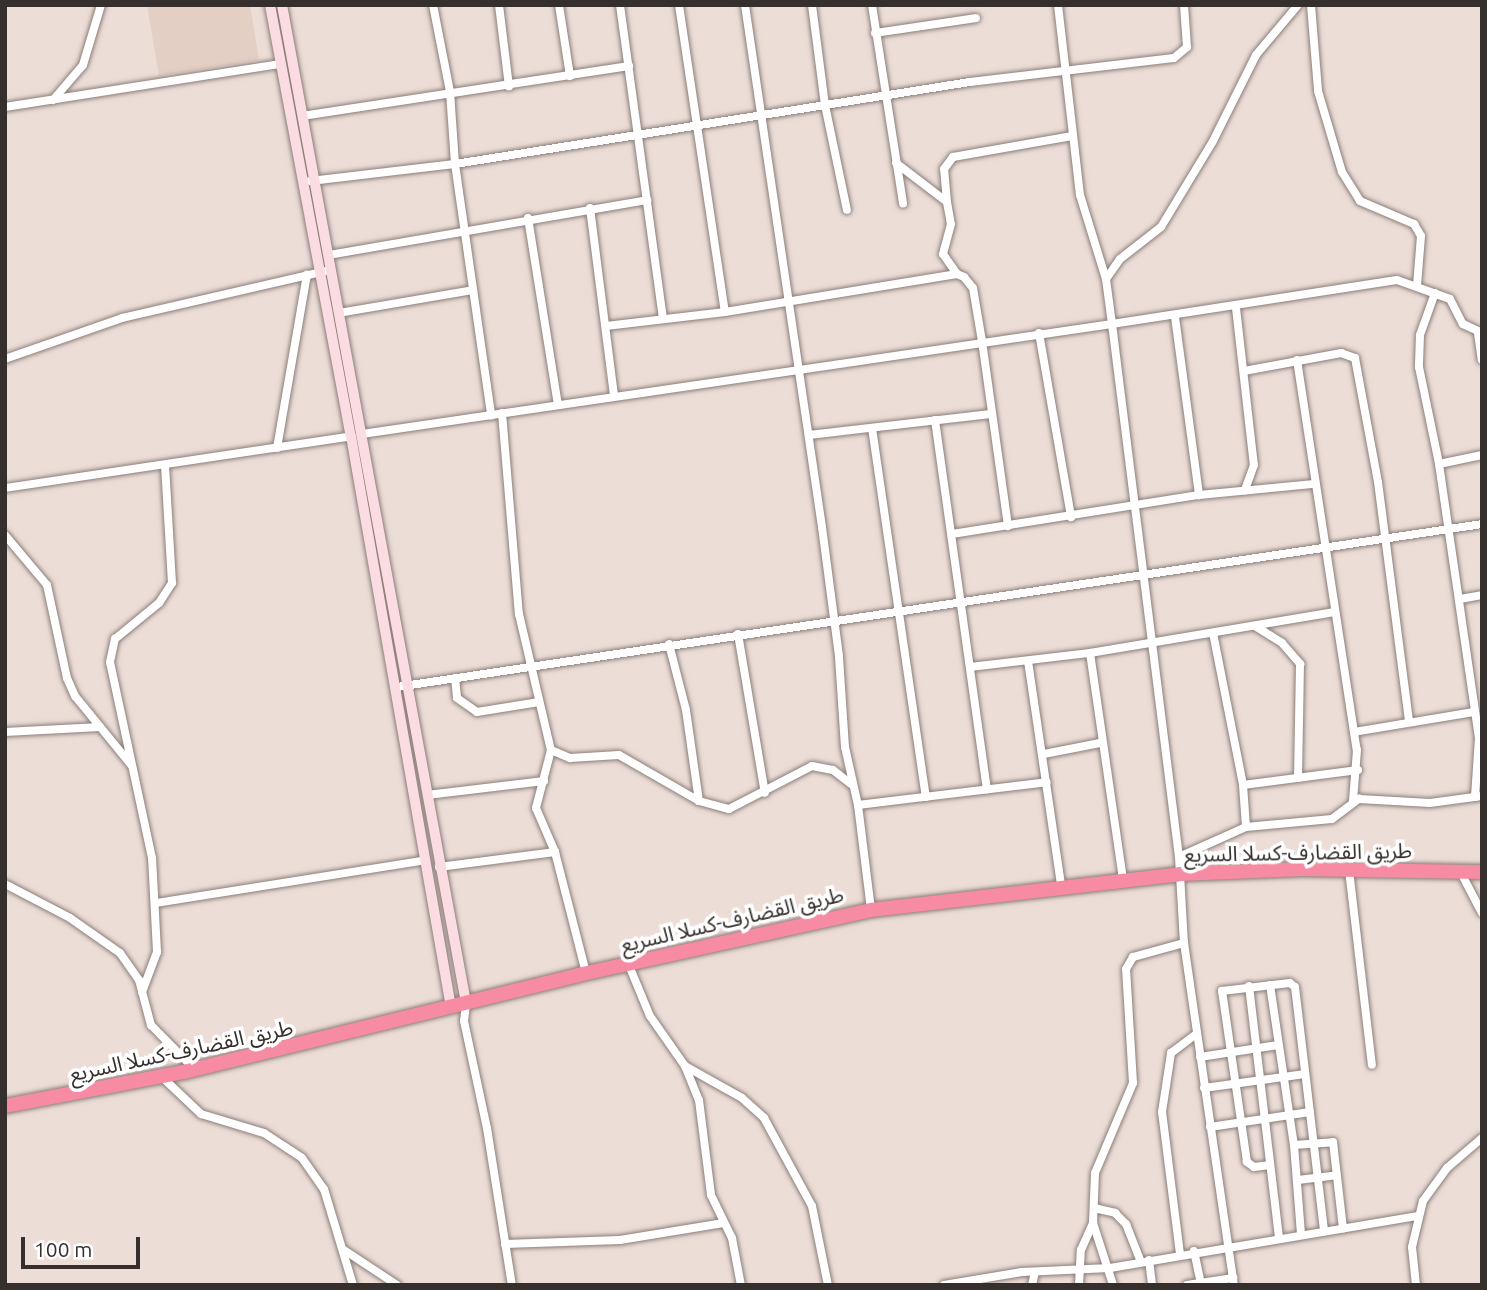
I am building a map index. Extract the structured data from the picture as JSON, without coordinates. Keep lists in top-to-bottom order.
{
  "streets": {
    "highway": ["طريق القضارف-كسلا السريع"]
  },
  "scale_bar": "100 m"
}
